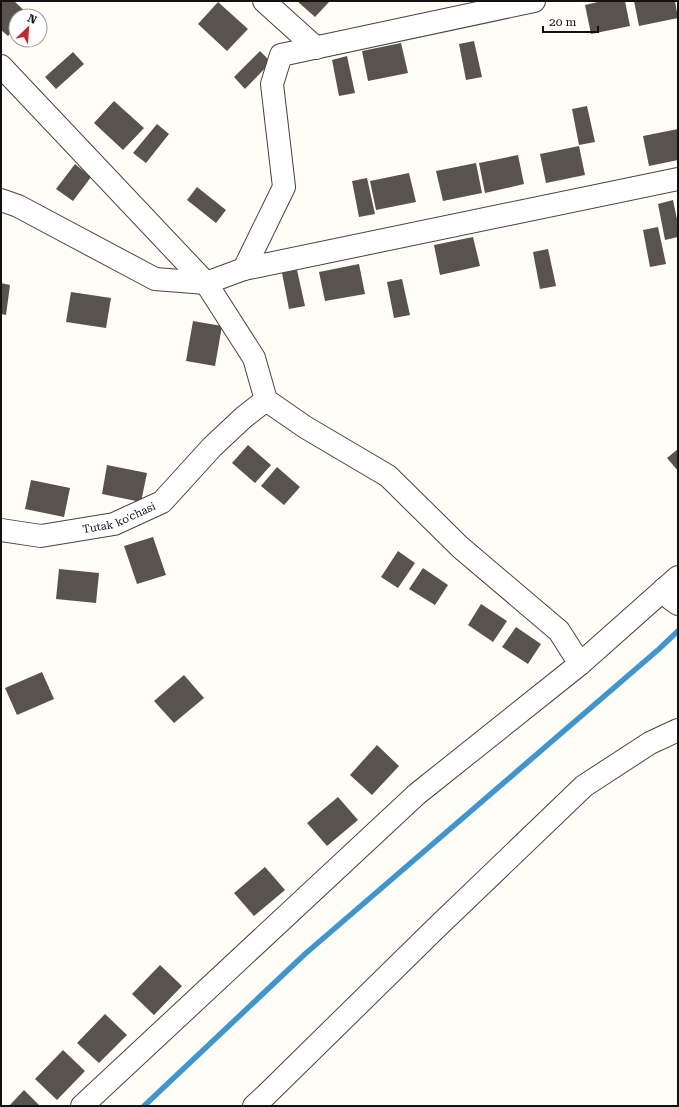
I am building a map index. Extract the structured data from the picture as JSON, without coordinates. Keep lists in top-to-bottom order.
{
  "streets": {
    "street": ["Tutak ko'chasi"]
  },
  "scale_bar": "20 m",
  "north": "top right"
}
